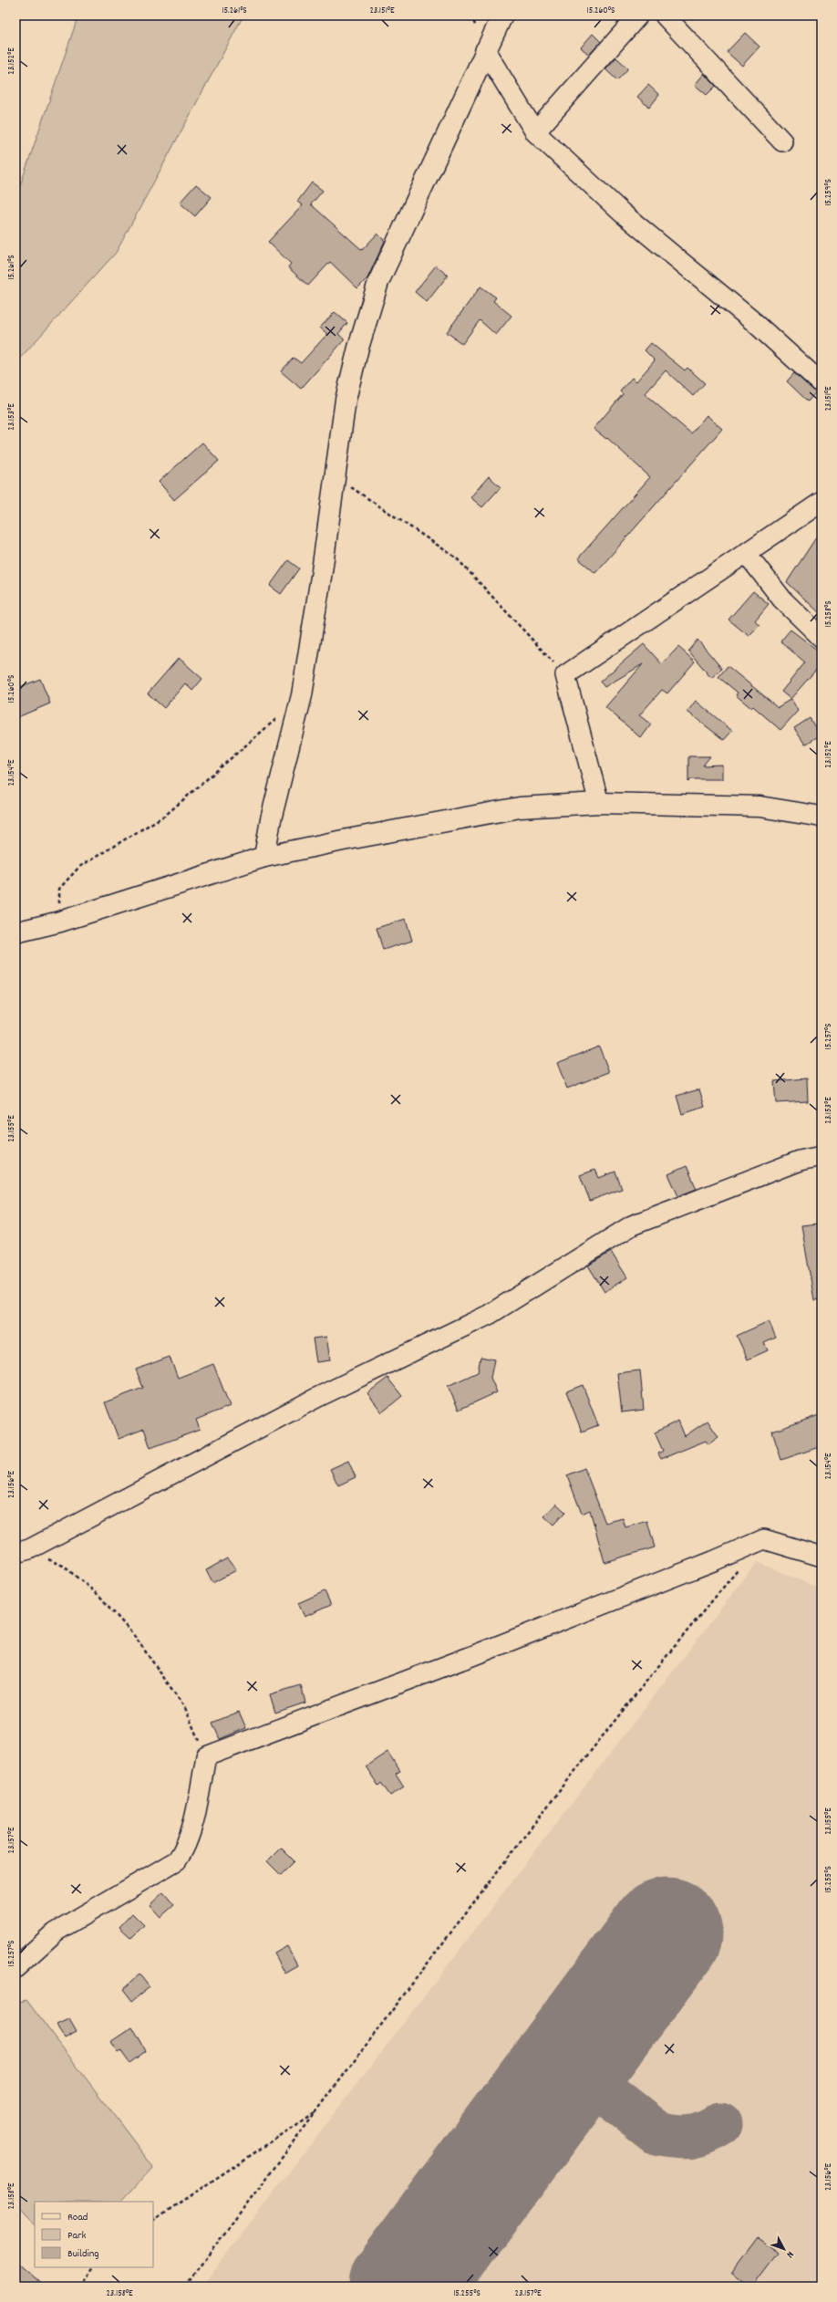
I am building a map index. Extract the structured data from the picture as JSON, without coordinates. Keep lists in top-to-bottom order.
{
  "legend": ["Road", "Park", "Building"],
  "north": "bottom right",
  "coordinates": [
    "15.261°S",
    "23.151°E",
    "15.260°S",
    "23.152°E",
    "15.259°S",
    "23.153°E",
    "15.258°S",
    "23.154°E",
    "15.257°S",
    "23.155°E",
    "23.156°E",
    "23.157°E",
    "15.255°S",
    "23.158°E"
  ]
}
